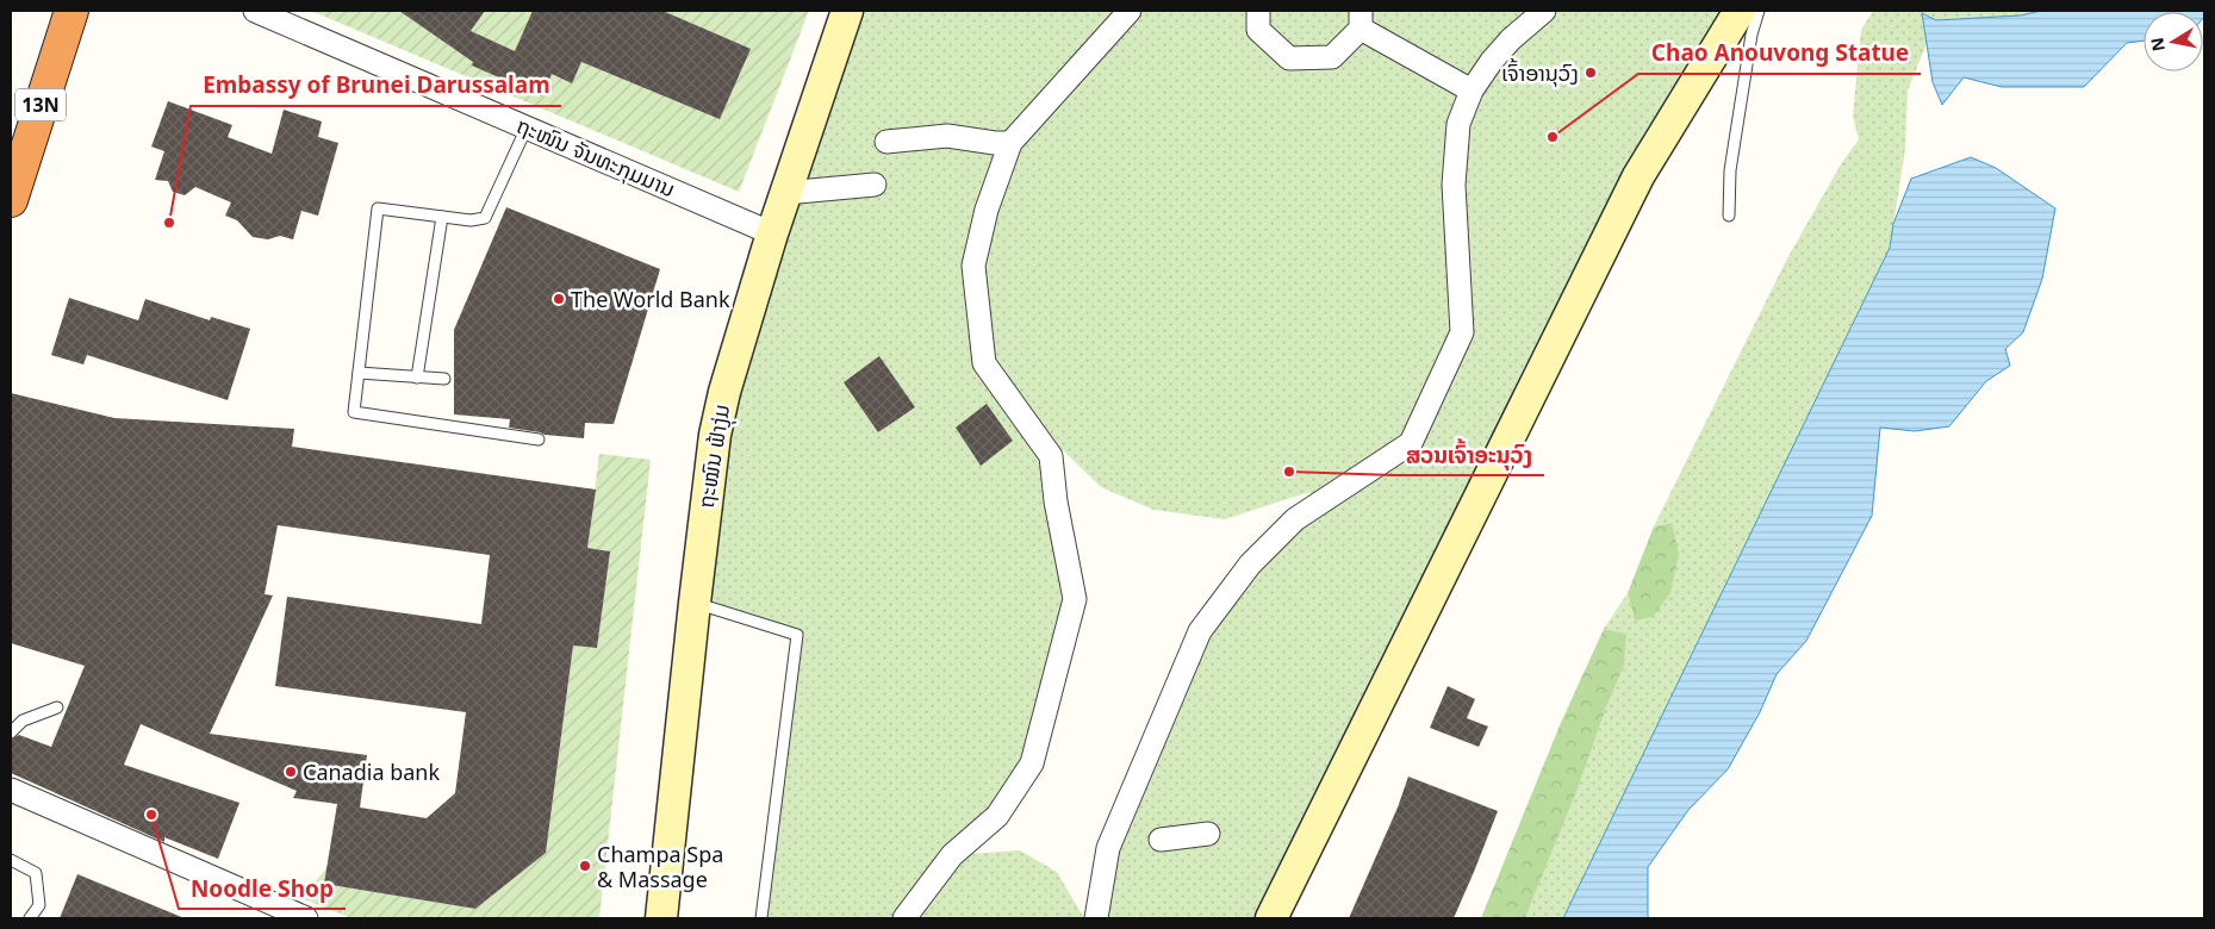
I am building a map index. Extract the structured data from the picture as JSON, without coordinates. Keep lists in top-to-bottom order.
{
  "streets": {
    "highway": ["13N"],
    "street": ["ຖະໜົນ ຈັນທະກຸມມານ", "ຖະໝົນ ຟ້າງຸ່ມ"]
  },
  "crossings": [
    ["ຖະໜົນ ຈັນທະກຸມມານ", "ຖະໝົນ ຟ້າງຸ່ມ"]
  ],
  "places": [
    "ເຈົ້າອານຸວົງ",
    "Chao Anouvong Statue",
    "Embassy of Brunei Darussalam",
    "The World Bank",
    "ສວນເຈົ້າອະນຸວົງ",
    "Canadia bank",
    "Noodle Shop",
    "Champa Spa & Massage"
  ],
  "north": "left"
}
